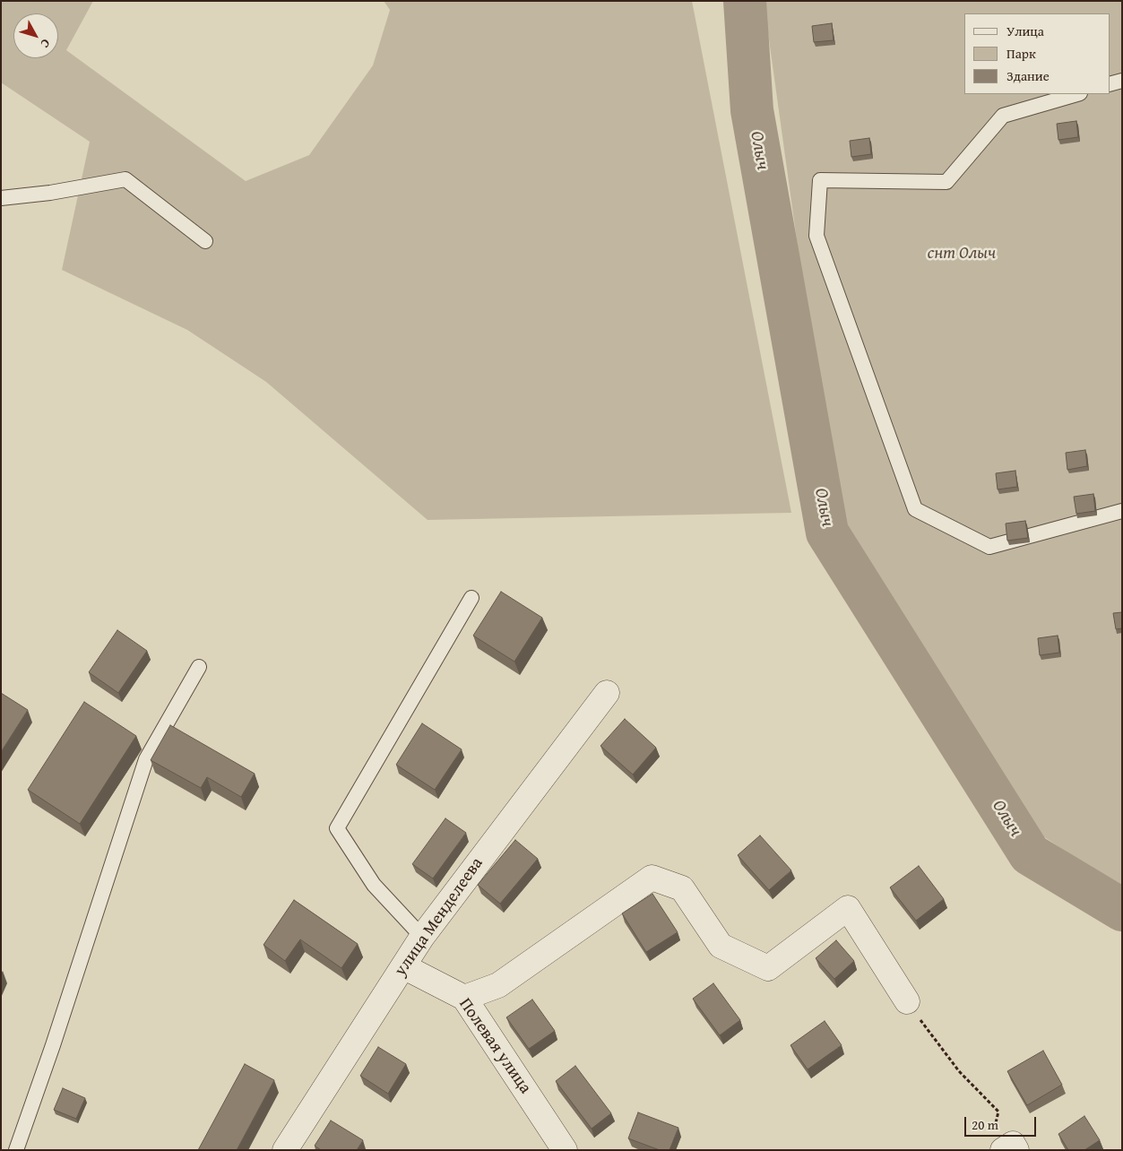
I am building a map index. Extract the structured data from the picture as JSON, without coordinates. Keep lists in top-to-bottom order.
{
  "streets": {
    "street": ["улица Менделеева", "Полевая улица"]
  },
  "crossings": [
    ["улица Менделеева", "Полевая улица"]
  ],
  "water": ["Олыч"],
  "parks": ["снт Олыч"],
  "legend": ["Улица", "Парк", "Здание"],
  "scale_bar": "20 m",
  "north": "bottom right"
}
